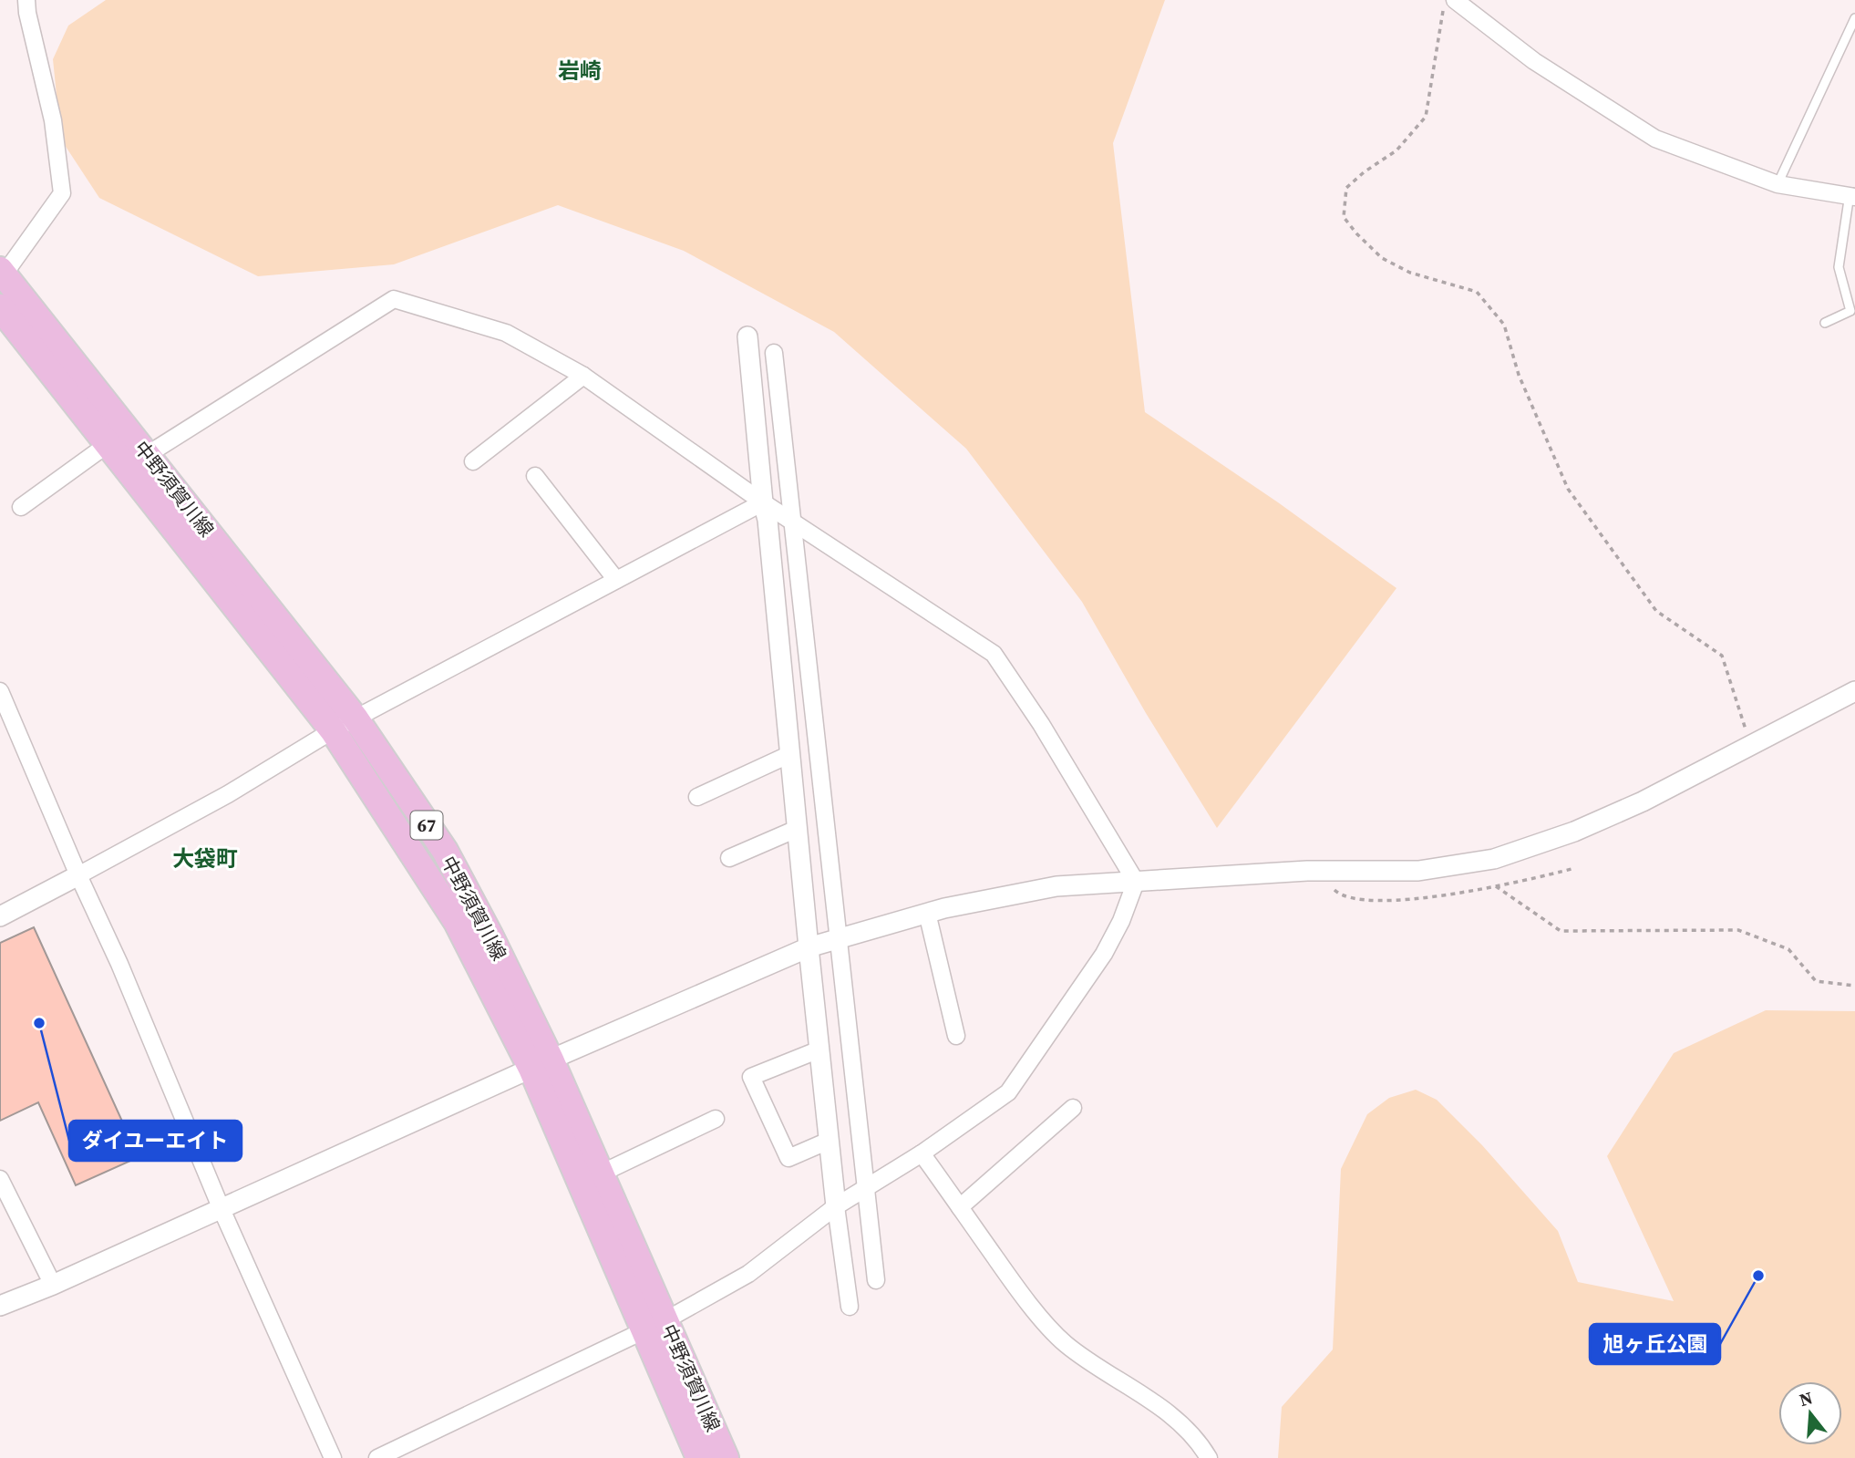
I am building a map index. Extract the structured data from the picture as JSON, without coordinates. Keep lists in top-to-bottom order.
{
  "streets": {
    "main road": ["中野須賀川線", "67"]
  },
  "districts": ["岩崎", "大袋町"],
  "places": ["ダイユーエイト", "旭ヶ丘公園"],
  "north": "top"
}
